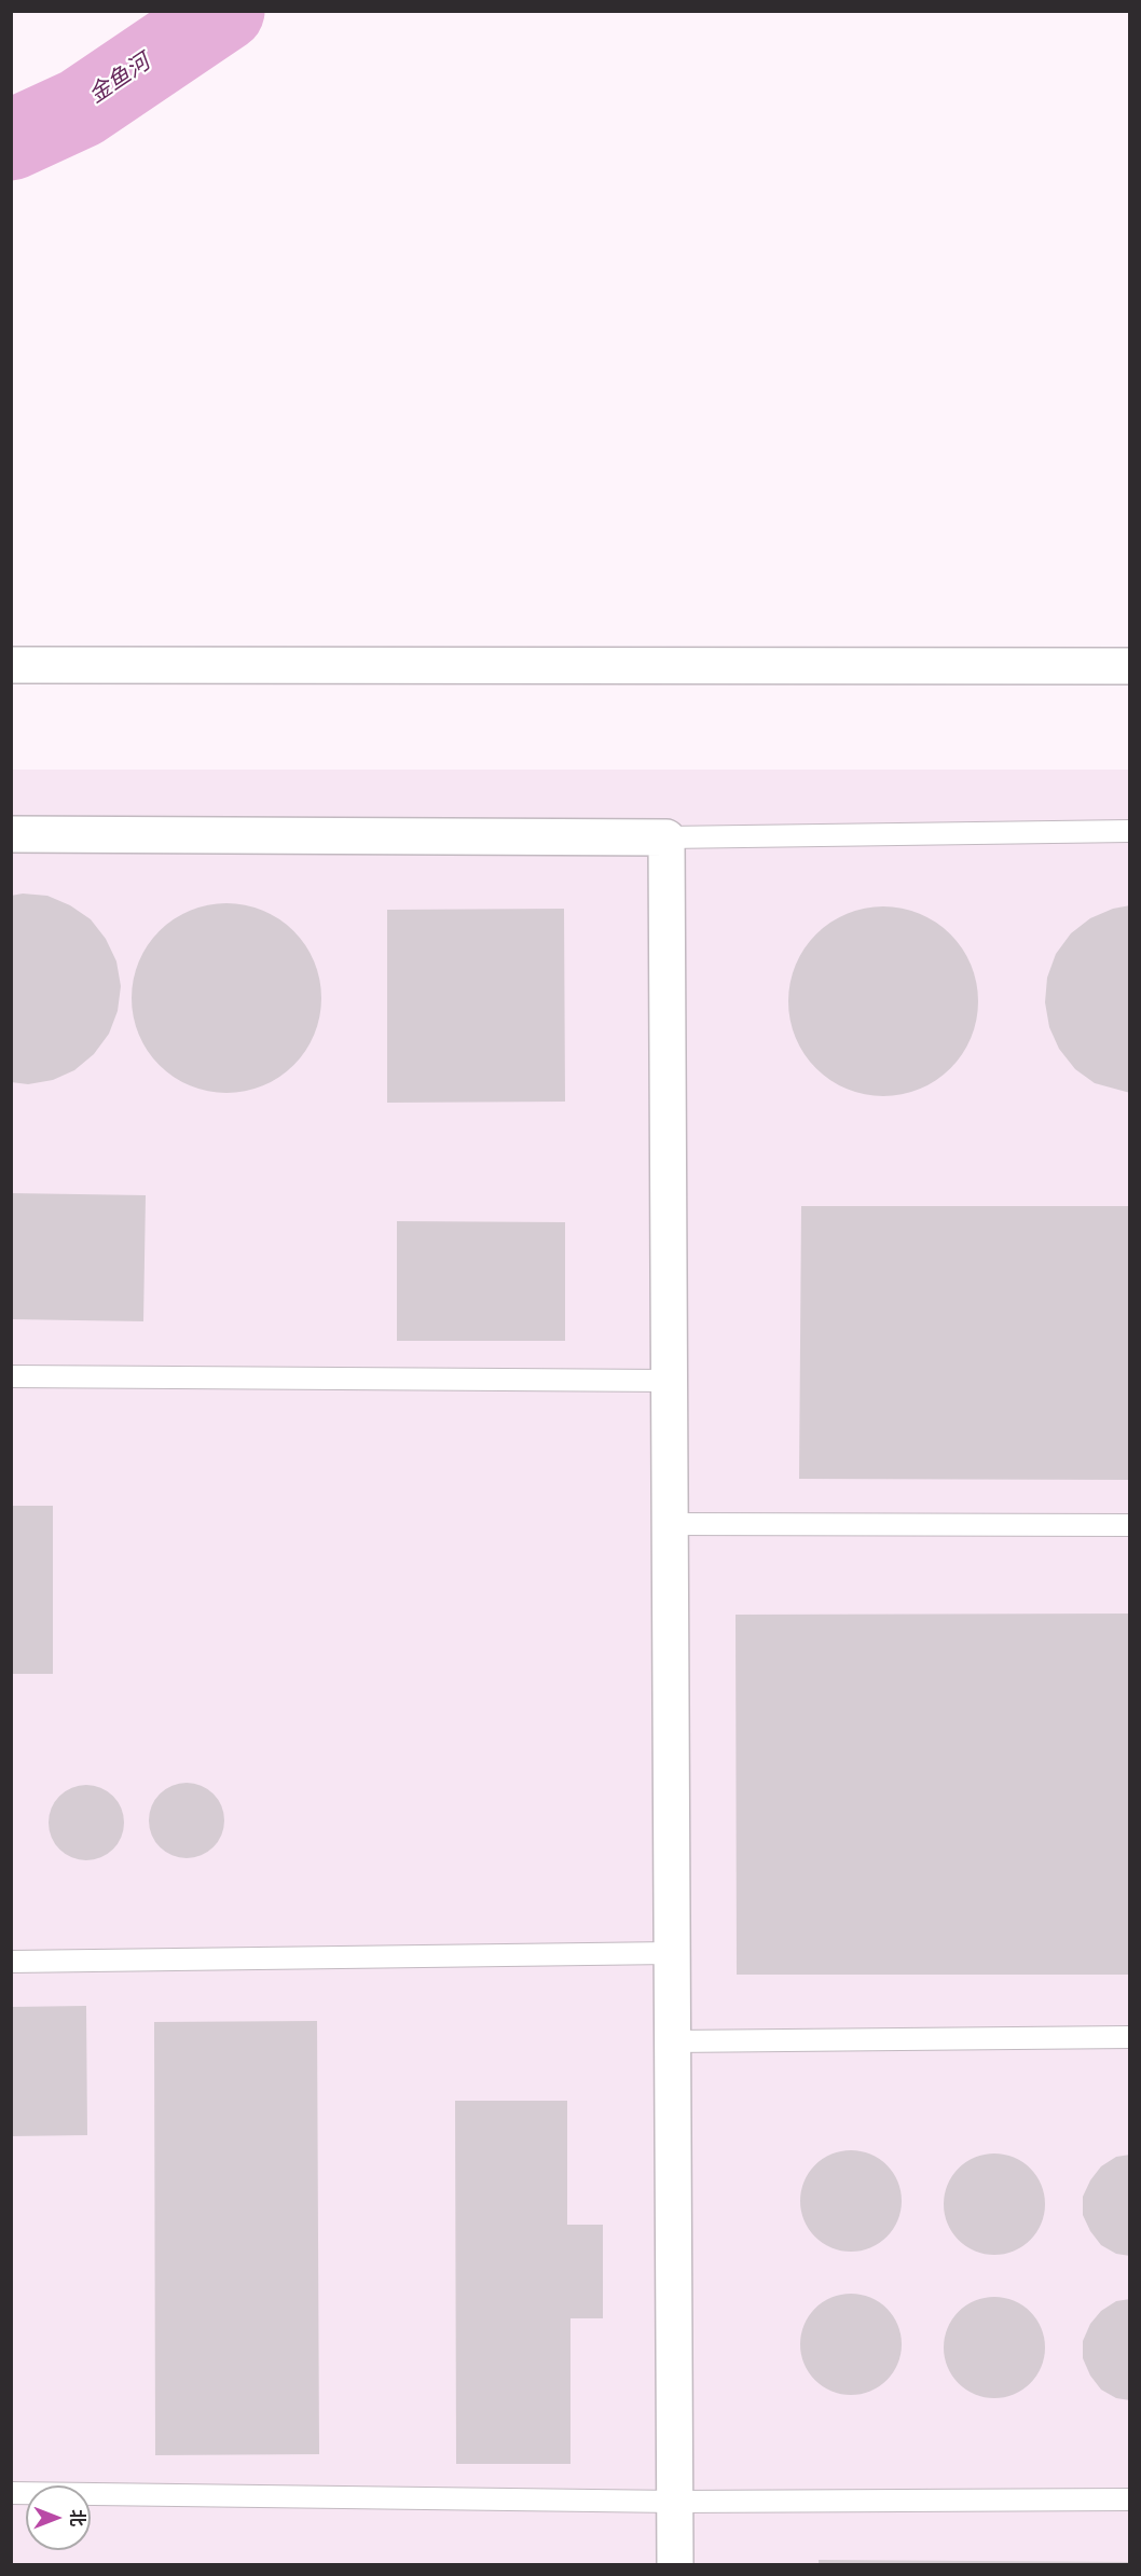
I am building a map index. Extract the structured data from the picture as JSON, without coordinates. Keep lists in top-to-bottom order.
{
  "water": ["金鱼河"],
  "north": "right"
}
